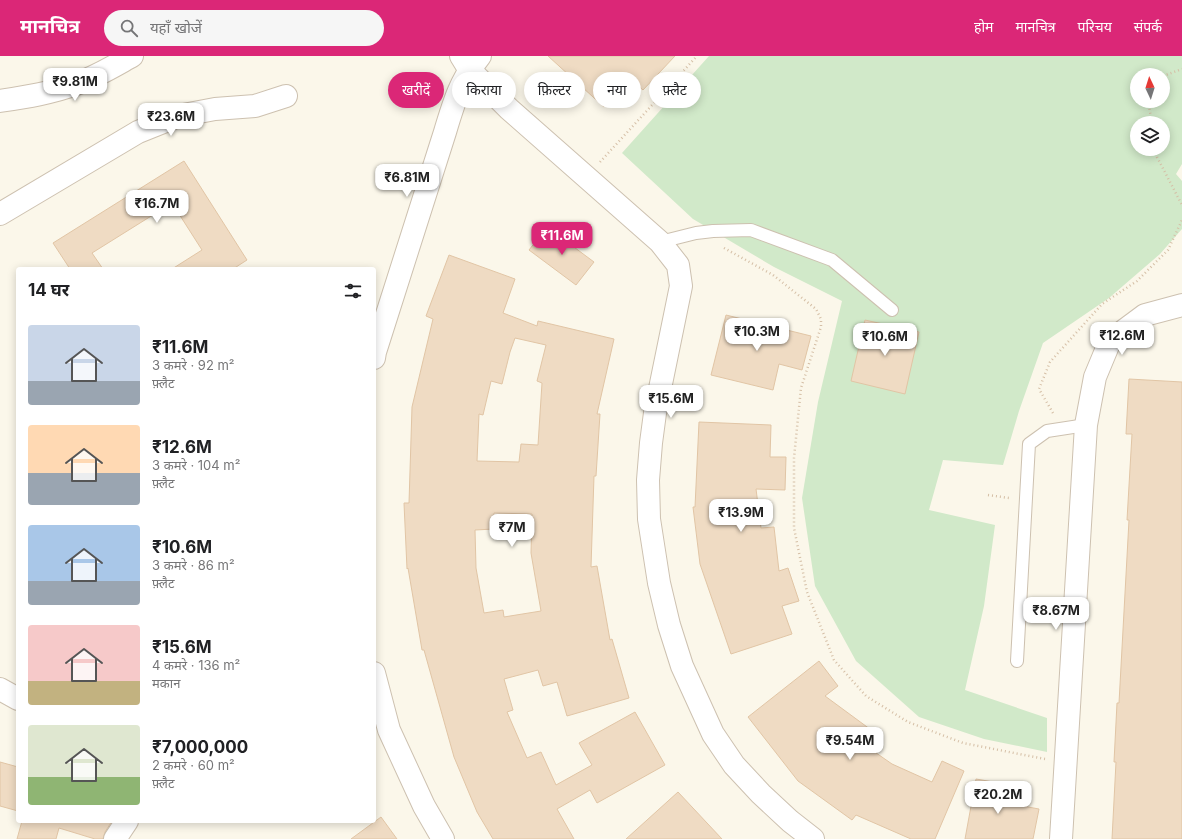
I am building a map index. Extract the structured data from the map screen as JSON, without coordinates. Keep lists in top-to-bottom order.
{
  "north": "top",
  "page": {
    "header": "मानचित्र",
    "search": "यहाँ खोजें",
    "nav": [
      "होम",
      "मानचित्र",
      "परिचय",
      "संपर्क"
    ],
    "price": [
      "₹9.81M",
      "₹23.6M",
      "₹6.81M",
      "₹16.7M",
      "₹11.6M",
      "₹10.3M",
      "₹12.6M",
      "₹10.6M",
      "₹15.6M",
      "₹13.9M",
      "₹7M",
      "₹8.67M",
      "₹9.54M",
      "₹20.2M"
    ],
    "chip": [
      "खरीदें",
      "किराया",
      "फ़िल्टर",
      "नया",
      "फ़्लैट"
    ],
    "heading": "14 घर",
    "list": [
      {
        "name": "₹11.6M",
        "note": "3 कमरे · 92 m² · फ़्लैट"
      },
      {
        "name": "₹12.6M",
        "note": "3 कमरे · 104 m² · फ़्लैट"
      },
      {
        "name": "₹10.6M",
        "note": "3 कमरे · 86 m² · फ़्लैट"
      },
      {
        "name": "₹15.6M",
        "note": "4 कमरे · 136 m² · मकान"
      },
      {
        "name": "₹7,000,000",
        "note": "2 कमरे · 60 m² · फ़्लैट"
      }
    ]
  }
}
